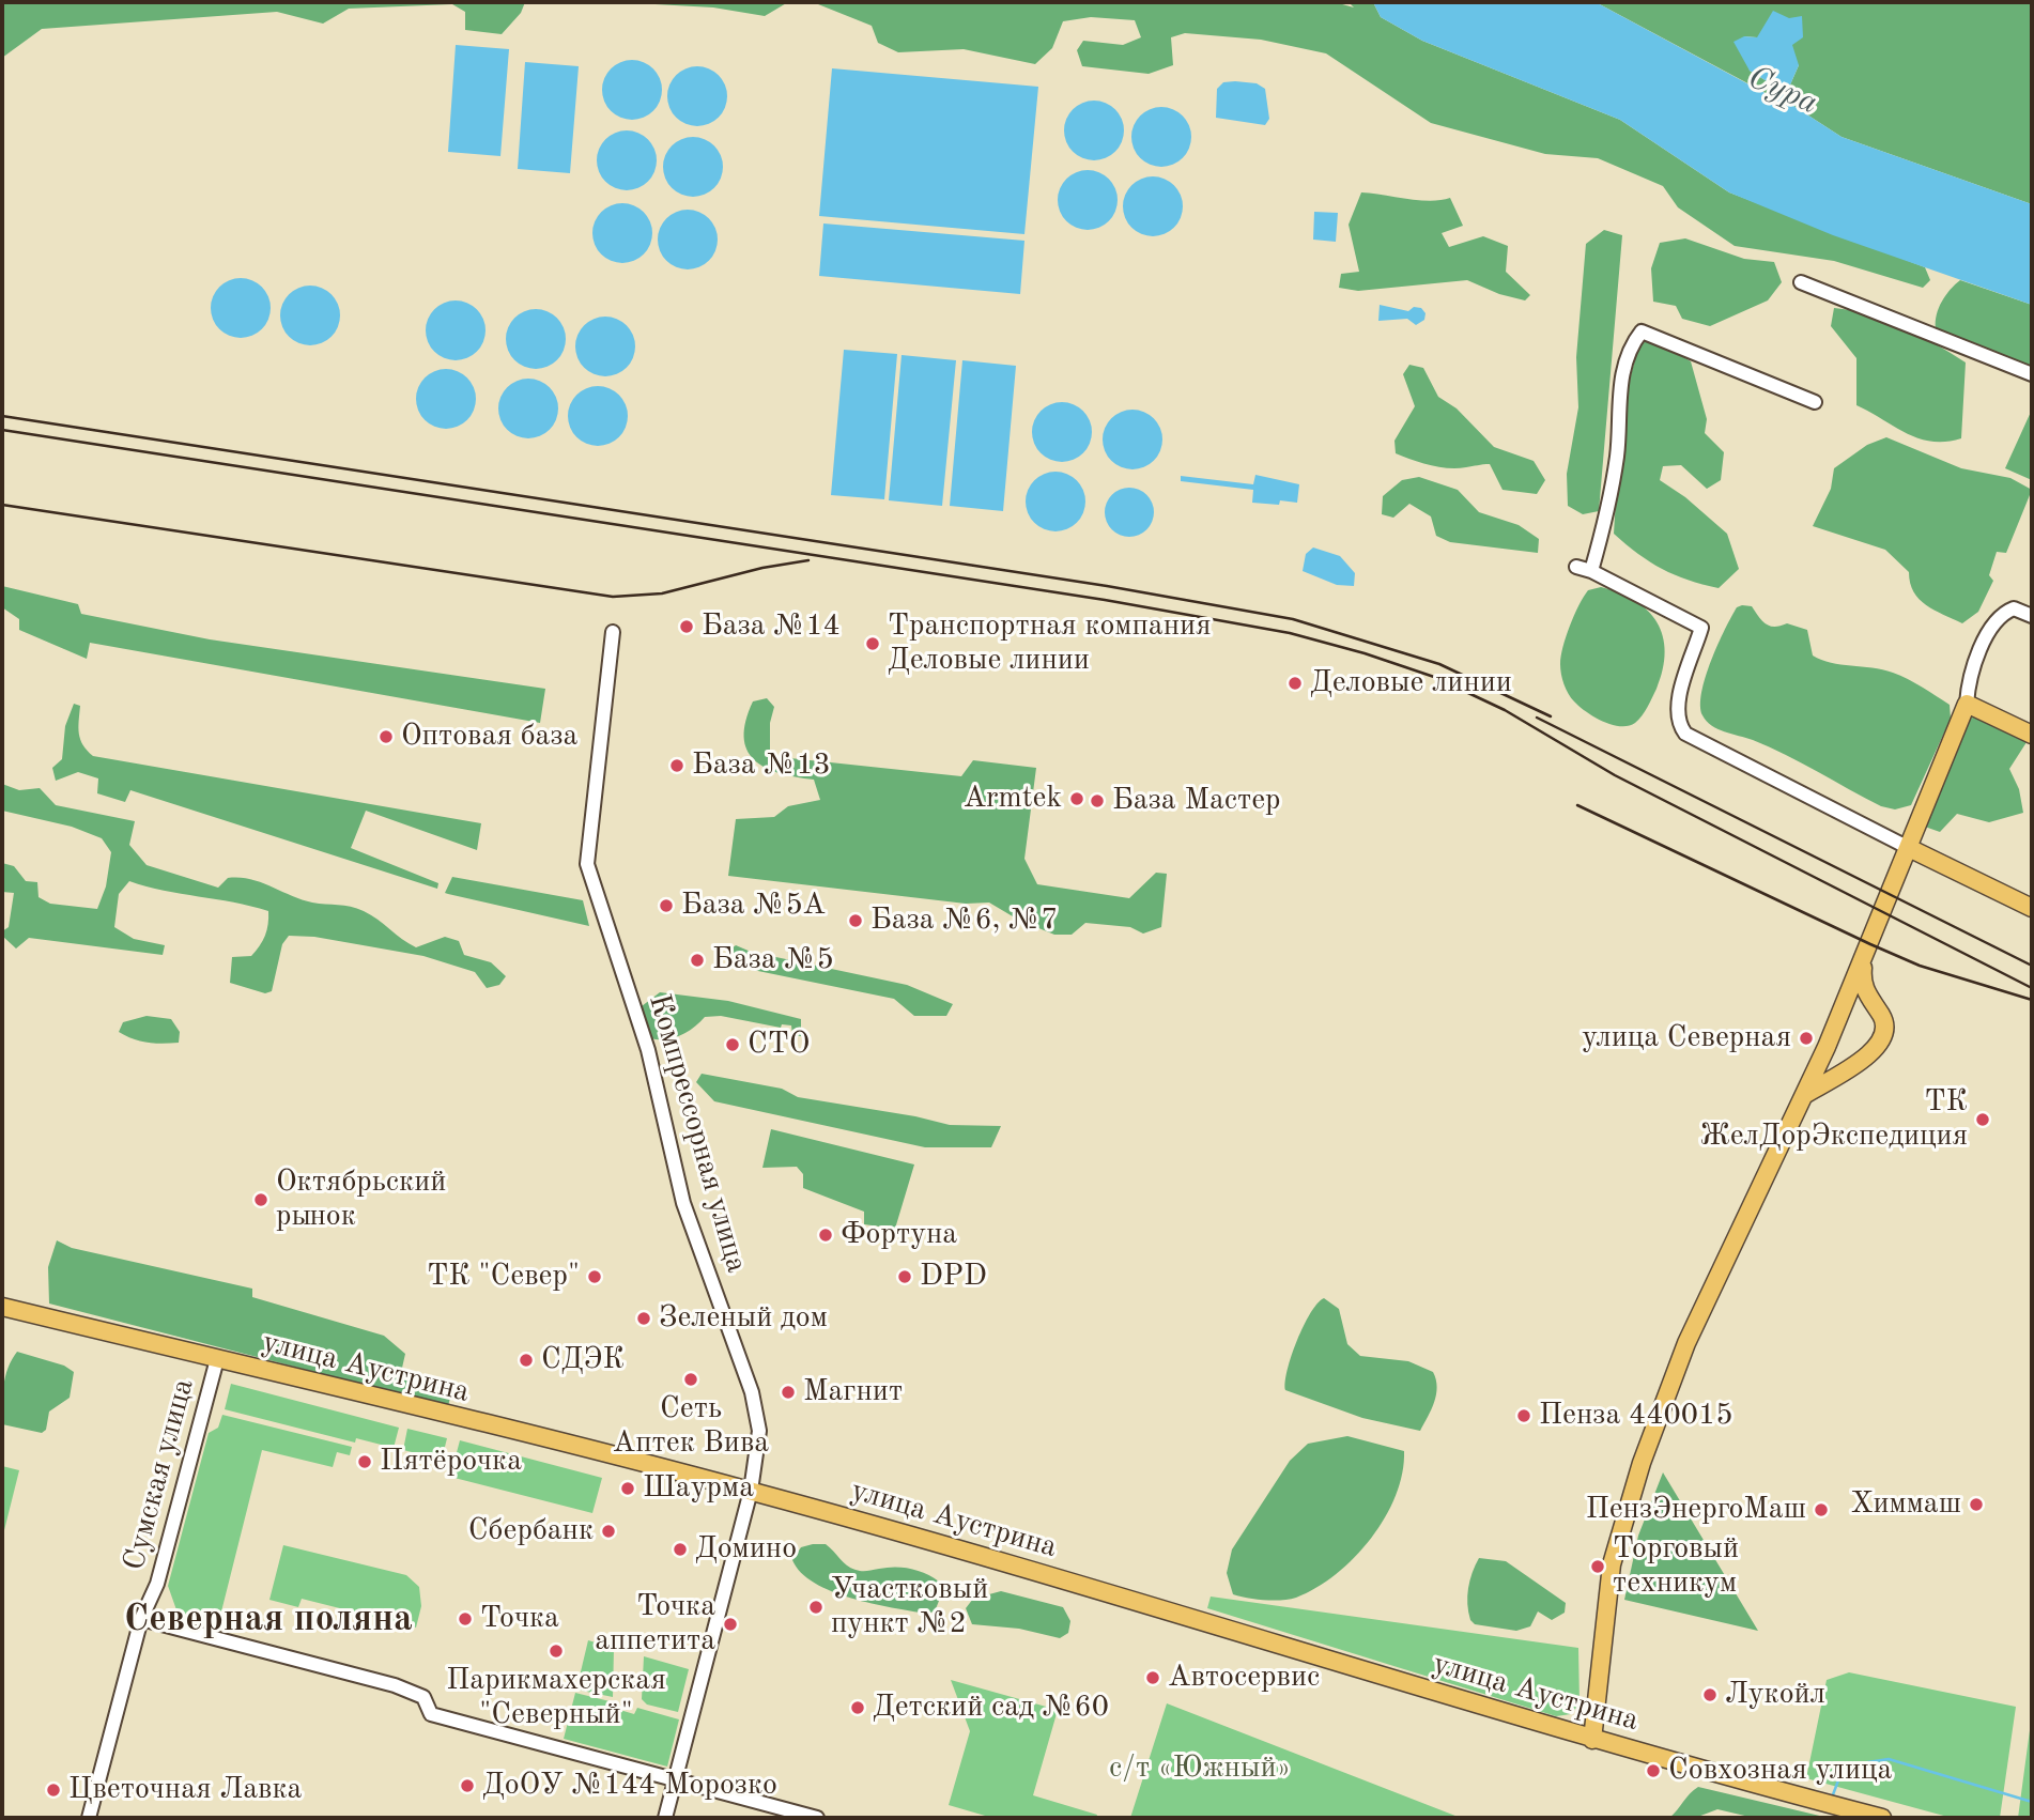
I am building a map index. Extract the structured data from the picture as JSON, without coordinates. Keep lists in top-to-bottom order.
{
  "streets": {
    "main road": ["улица Аустрина"],
    "street": ["Компрессорная улица", "Сумская улица"]
  },
  "crossings": [
    ["Компрессорная улица", "улица Аустрина"],
    ["улица Аустрина", "Сумская улица"]
  ],
  "districts": ["Северная поляна"],
  "water": ["Сура"],
  "parks": ["с/т «Южный»"],
  "places": [
    "База №14",
    "Транспортная компания Деловые линии",
    "Деловые линии",
    "Оптовая база",
    "База №13",
    "Armtek",
    "База Мастер",
    "База №5А",
    "База №6, №7",
    "База №5",
    "улица Северная",
    "СТО",
    "ТК ЖелДорЭкспедиция",
    "Октябрьский рынок",
    "Фортуна",
    "ТК \"Север\"",
    "DPD",
    "Зеленый дом",
    "СДЭК",
    "Сеть Аптек Вива",
    "Магнит",
    "Пенза 440015",
    "Пятёрочка",
    "Шаурма",
    "Химмаш",
    "ПензЭнергоМаш",
    "Сбербанк",
    "Домино",
    "Торговый техникум",
    "Участковый пункт №2",
    "Точка",
    "Точка аппетита",
    "Парикмахерская \"Северный\"",
    "Автосервис",
    "Лукойл",
    "Детский сад №60",
    "Совхозная улица",
    "ДоОУ №144 Морозко",
    "Цветочная Лавка"
  ]
}
